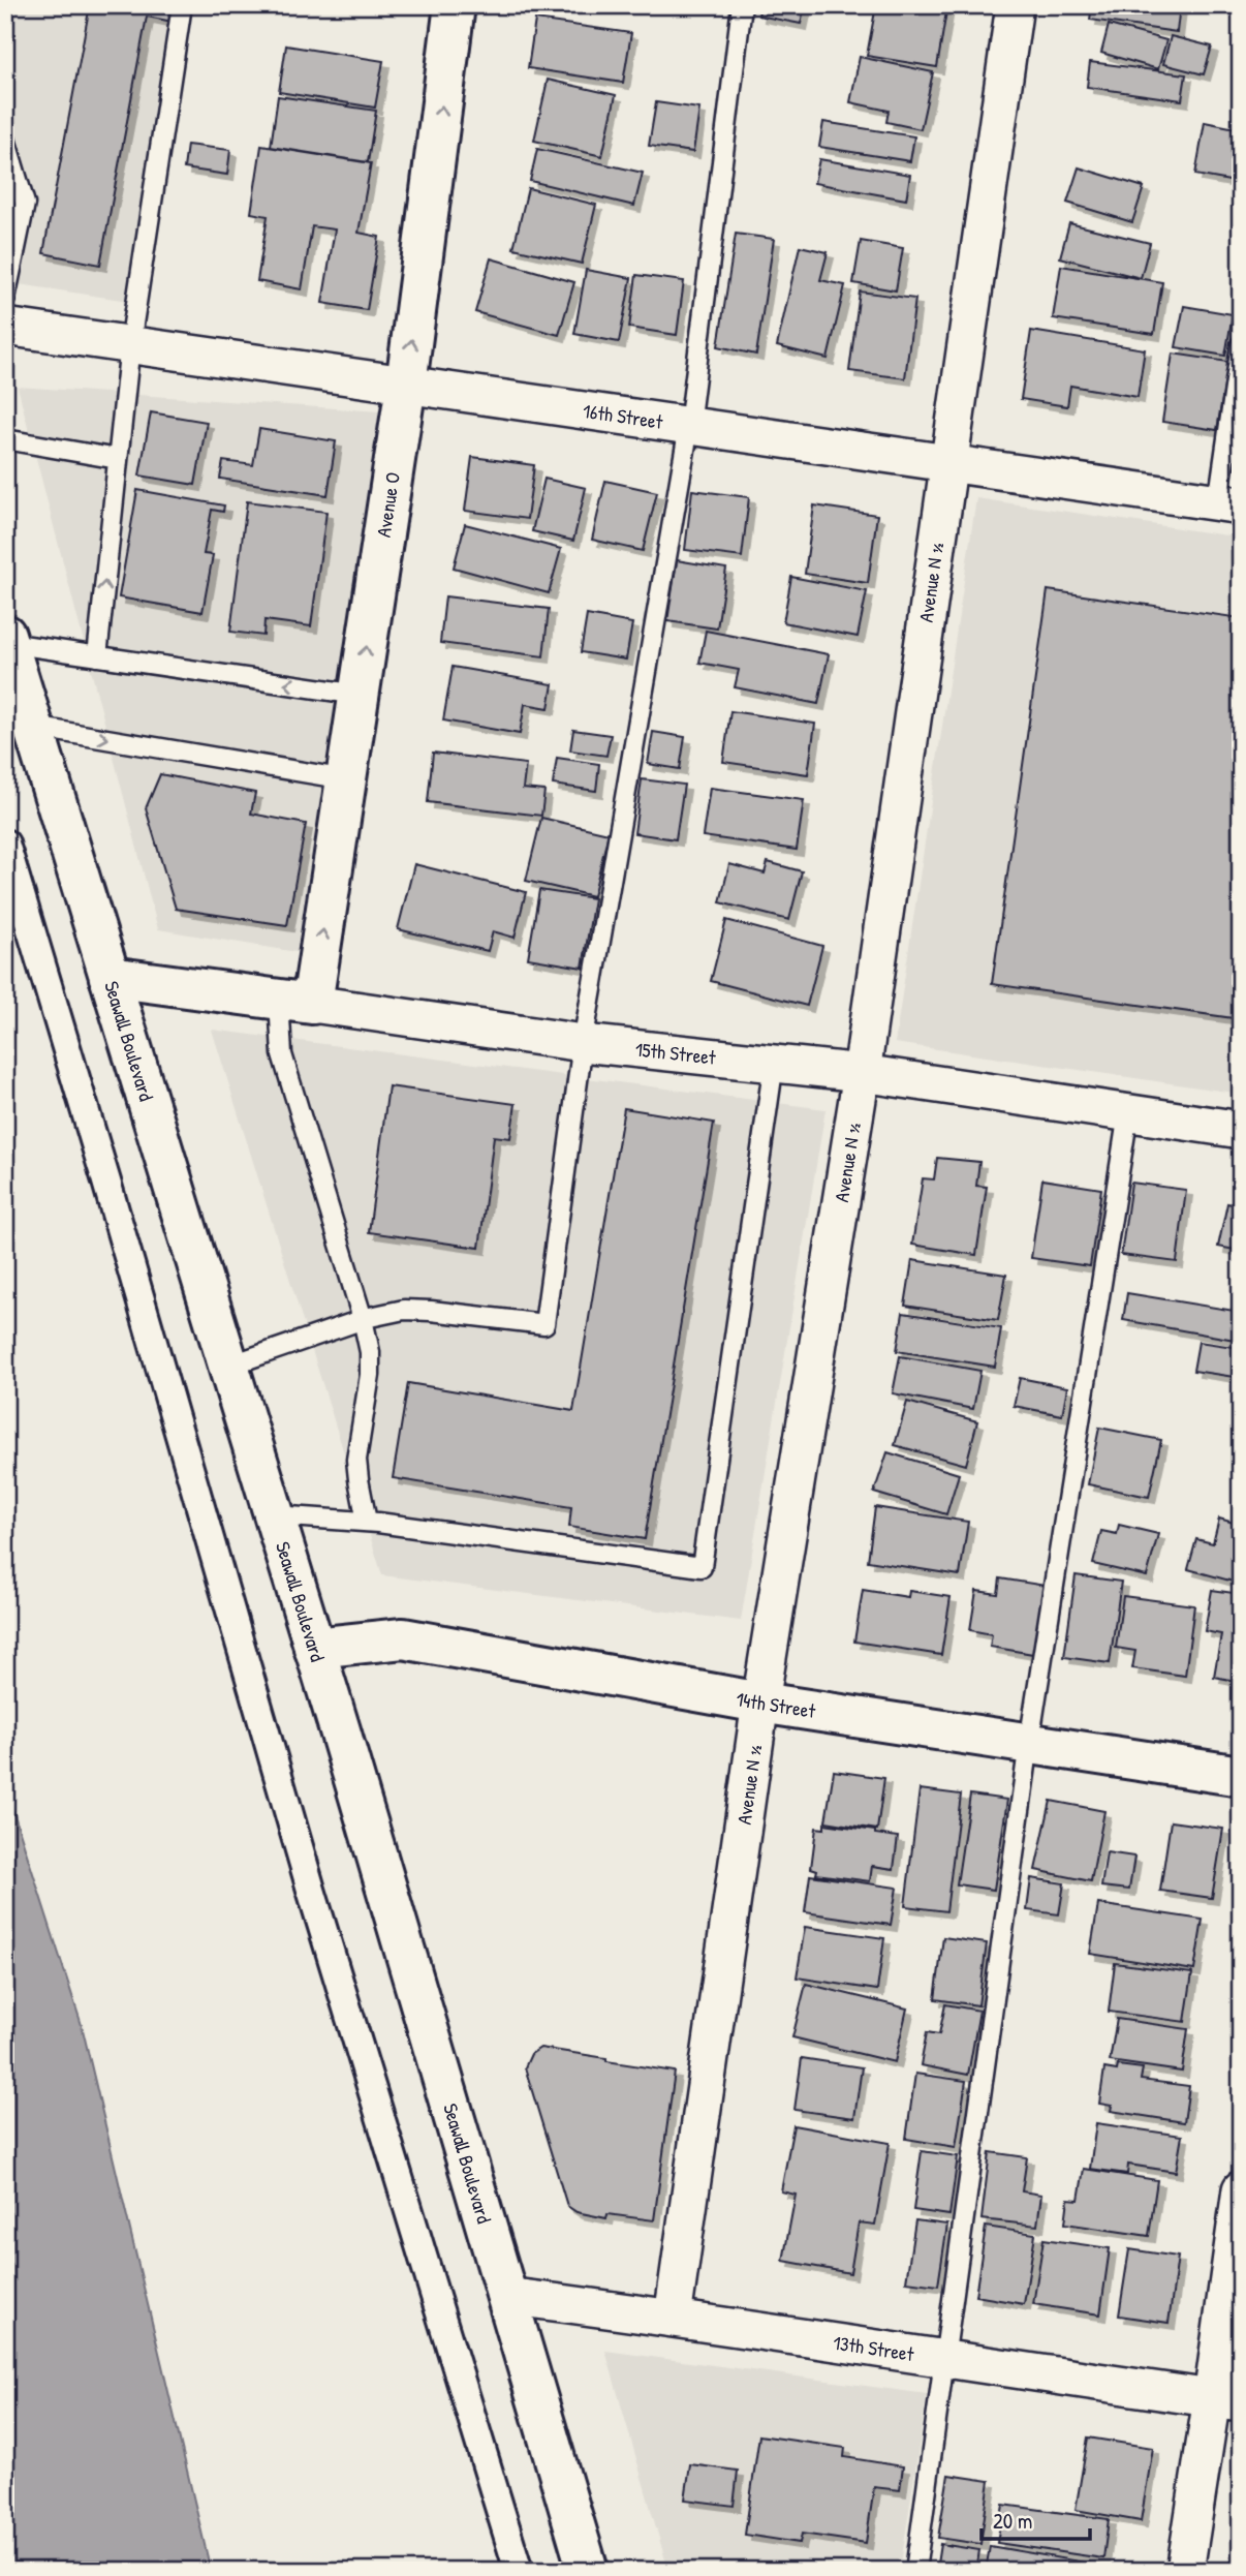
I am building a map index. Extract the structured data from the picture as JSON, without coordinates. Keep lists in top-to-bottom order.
{
  "streets": {
    "main road": [
      "Avenue O",
      "Seawall Boulevard",
      "15th Street",
      "14th Street"
    ],
    "street": ["16th Street", "Avenue N ½", "13th Street"]
  },
  "crossings": [
    ["16th Street", "Avenue O"],
    ["16th Street", "Avenue N ½"],
    ["Avenue O", "15th Street"],
    ["Avenue N ½", "15th Street"],
    ["Avenue N ½", "14th Street"],
    ["Avenue N ½", "13th Street"],
    ["Seawall Boulevard", "15th Street"],
    ["Seawall Boulevard", "14th Street"],
    ["Seawall Boulevard", "13th Street"]
  ],
  "one_way": ["Avenue O"],
  "scale_bar": "20 m"
}
